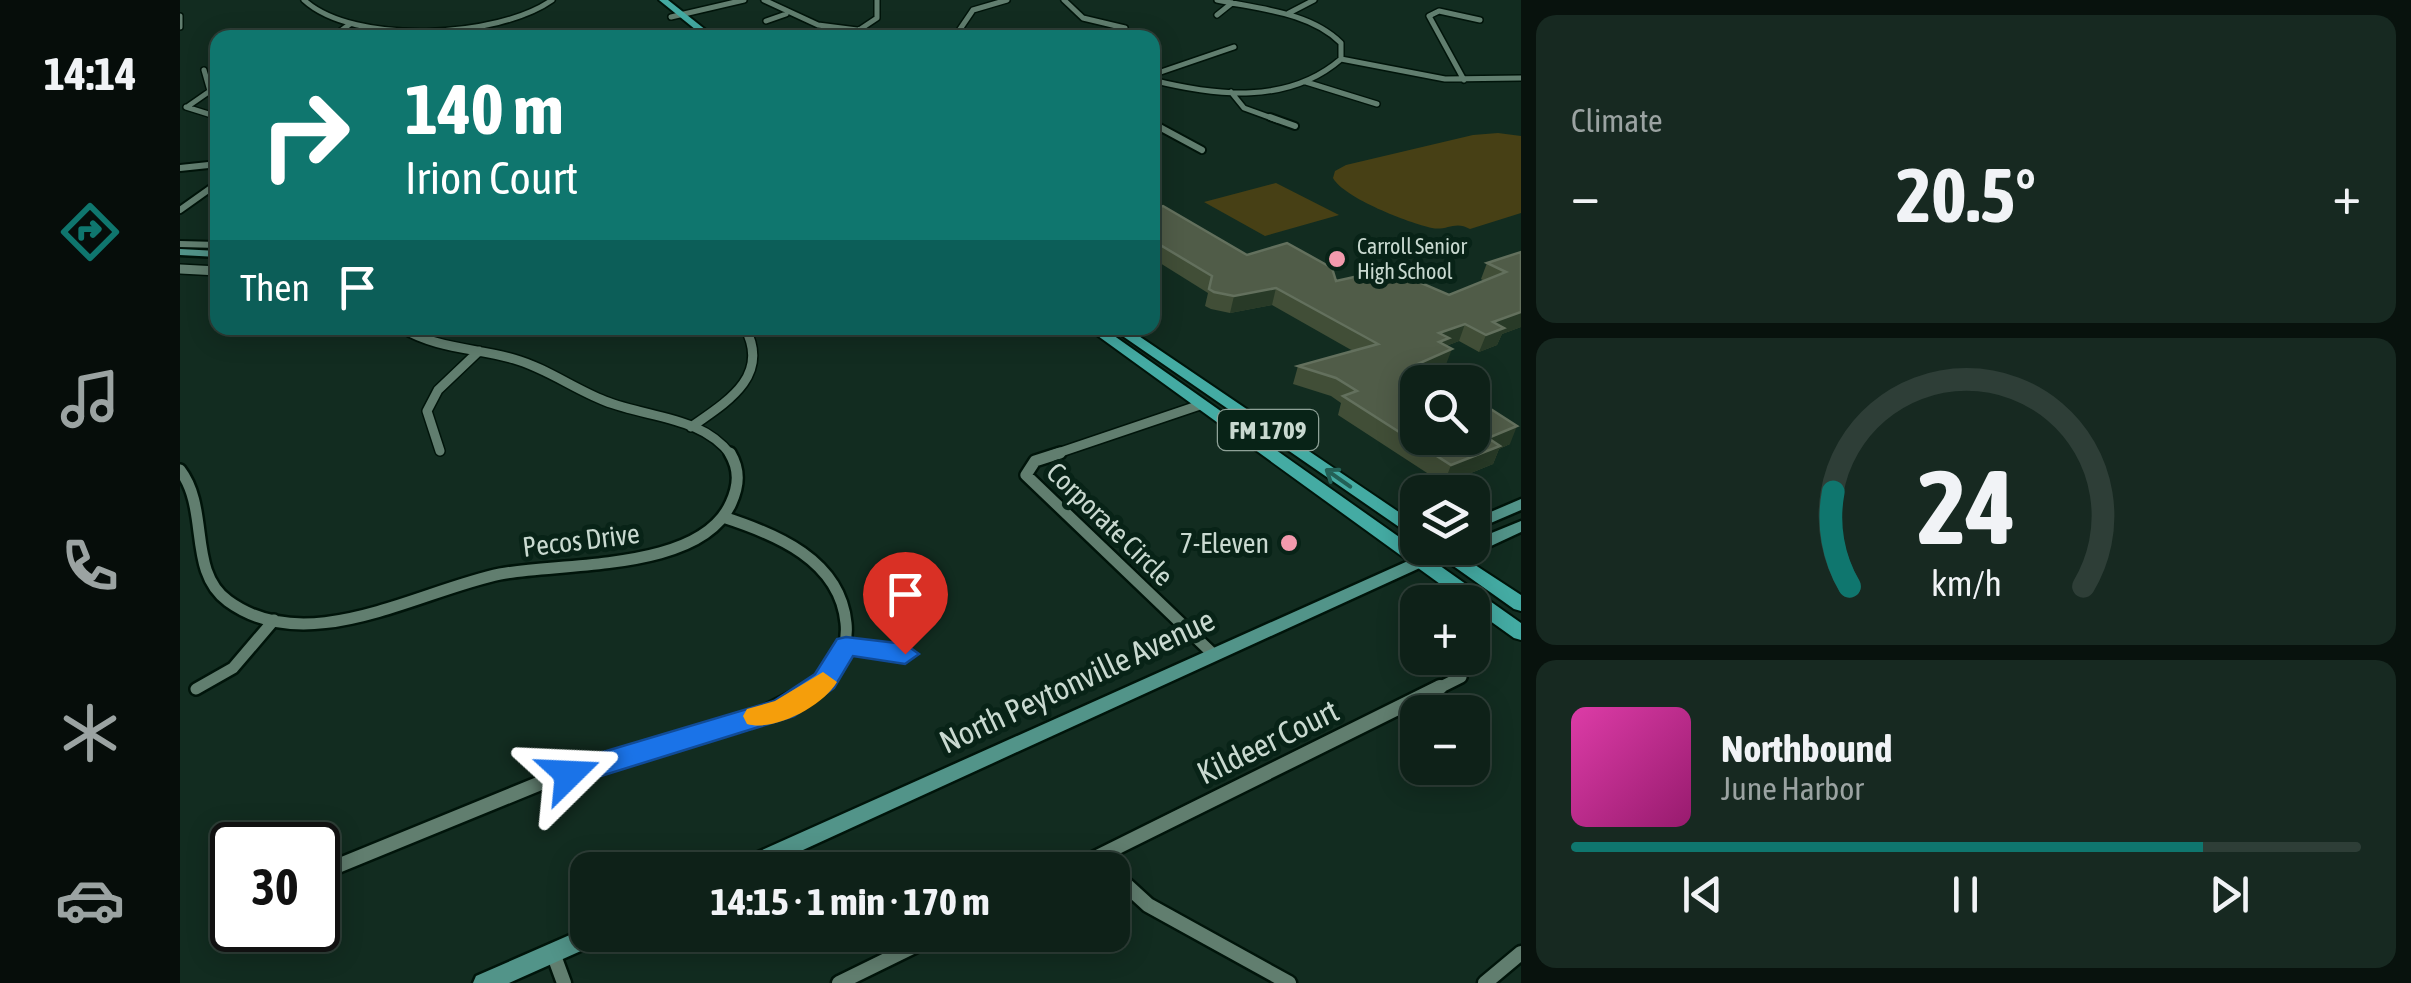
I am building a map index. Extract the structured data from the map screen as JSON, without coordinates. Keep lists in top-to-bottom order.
{
  "streets": {
    "main road": ["FM 1709"],
    "street": [
      "Corporate Circle",
      "Pecos Drive",
      "North Peytonville Avenue",
      "Kildeer Court"
    ]
  },
  "crossings": [
    ["FM 1709", "Corporate Circle"],
    ["Corporate Circle", "North Peytonville Avenue"]
  ],
  "places": ["Carroll Senior High School", "7-Eleven"],
  "page": {
    "tabs": "14:14",
    "tile": "Climate",
    "turn": ["140 m", "Irion Court"],
    "heat": ["−", "20.5°", "+"],
    "then": "Then",
    "map_buttons": ["+", "−"],
    "song": ["Northbound", "June Harbor"],
    "limit": "30",
    "trip": "14:15 · 1 min · 170 m",
    "gauge": ["24", "km/h"]
  }
}
